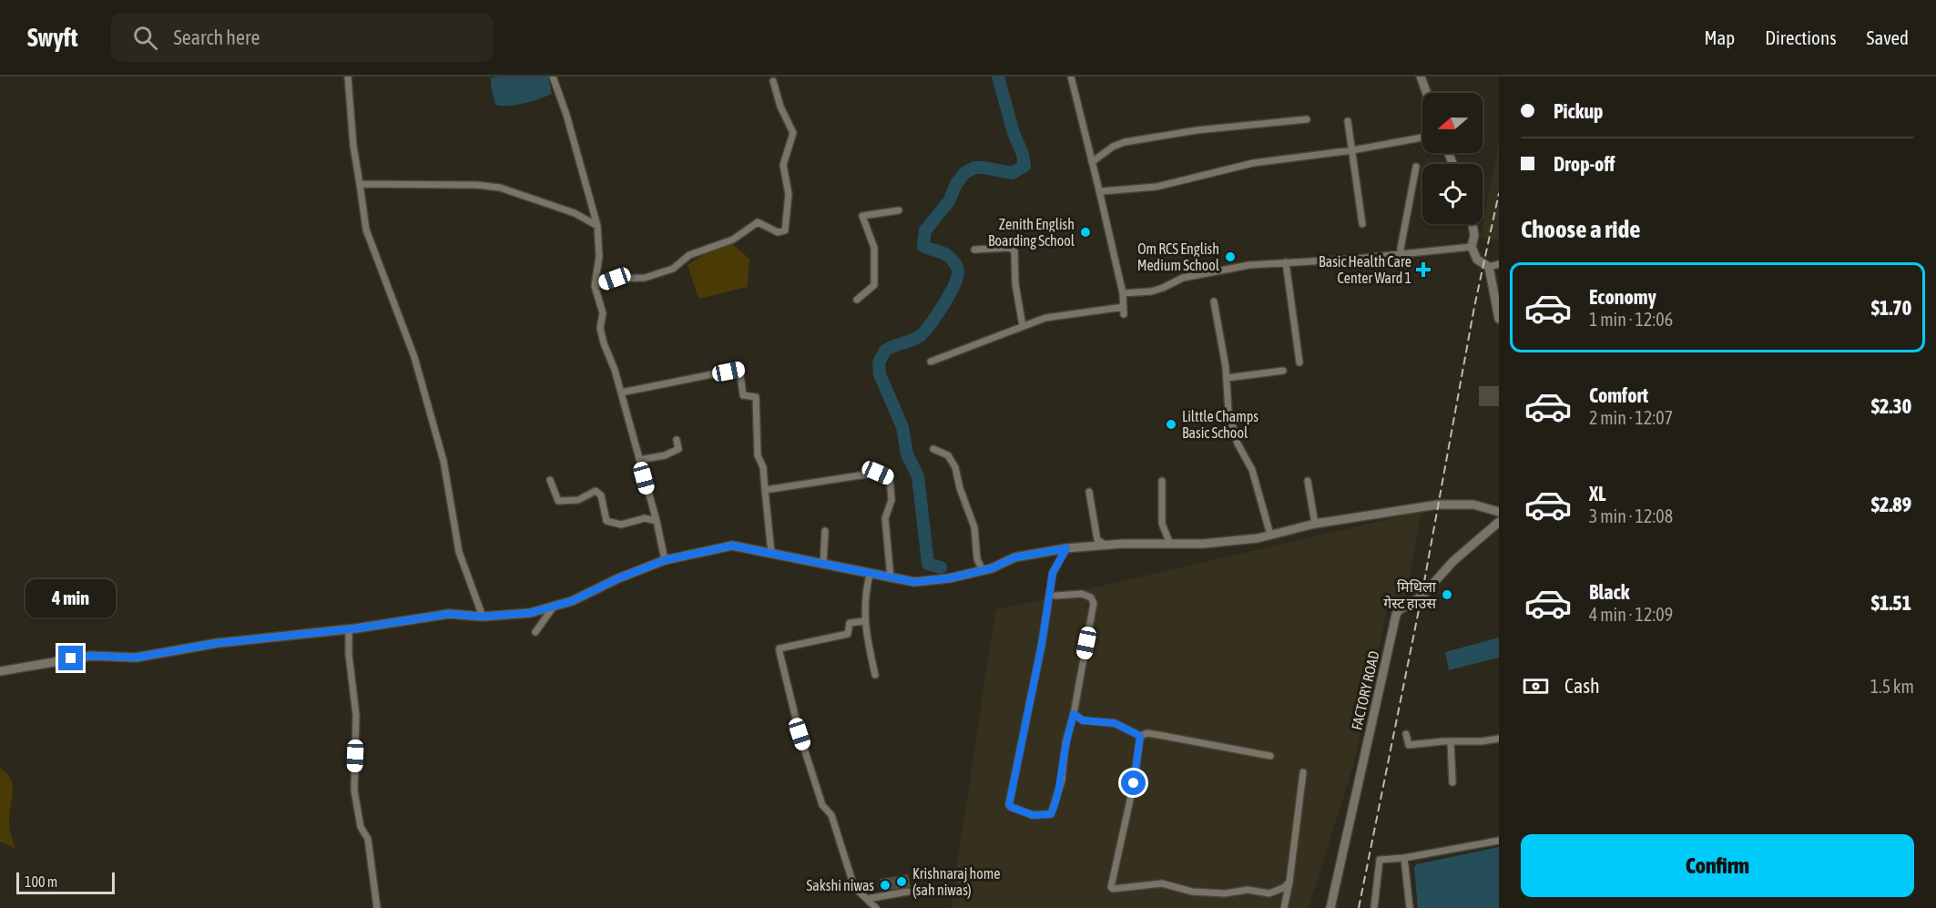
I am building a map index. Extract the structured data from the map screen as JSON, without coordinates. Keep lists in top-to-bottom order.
{
  "streets": {
    "main road": ["FACTORY ROAD"]
  },
  "places": {
    "other": [
      "Zenith English Boarding School",
      "Om RCS English Medium School",
      "Lilttle Champs Basic School",
      "मिथिला गेस्ट हाउस",
      "Krishnaraj home (sah niwas)",
      "Sakshi niwas"
    ],
    "health": ["Basic Health Care Center Ward 1"]
  },
  "scale_bar": "100 m",
  "north": "left",
  "page": {
    "header": "Swyft",
    "search": "Search here",
    "nav": ["Map", "Directions", "Saved"],
    "banner": ["Pickup", "Drop-off"],
    "heading": "Choose a ride",
    "list": [
      {
        "name": "Economy",
        "note": "1 min · 12:06",
        "value": "$1.70"
      },
      {
        "name": "Comfort",
        "note": "2 min · 12:07",
        "value": "$2.30"
      },
      {
        "name": "XL",
        "note": "3 min · 12:08",
        "value": "$2.89"
      },
      {
        "name": "Black",
        "note": "4 min · 12:09",
        "value": "$1.51"
      }
    ],
    "bubble": "4 min",
    "pay": ["Cash", "1.5 km"],
    "buttons": "Confirm",
    "scale": "100 m"
  }
}
